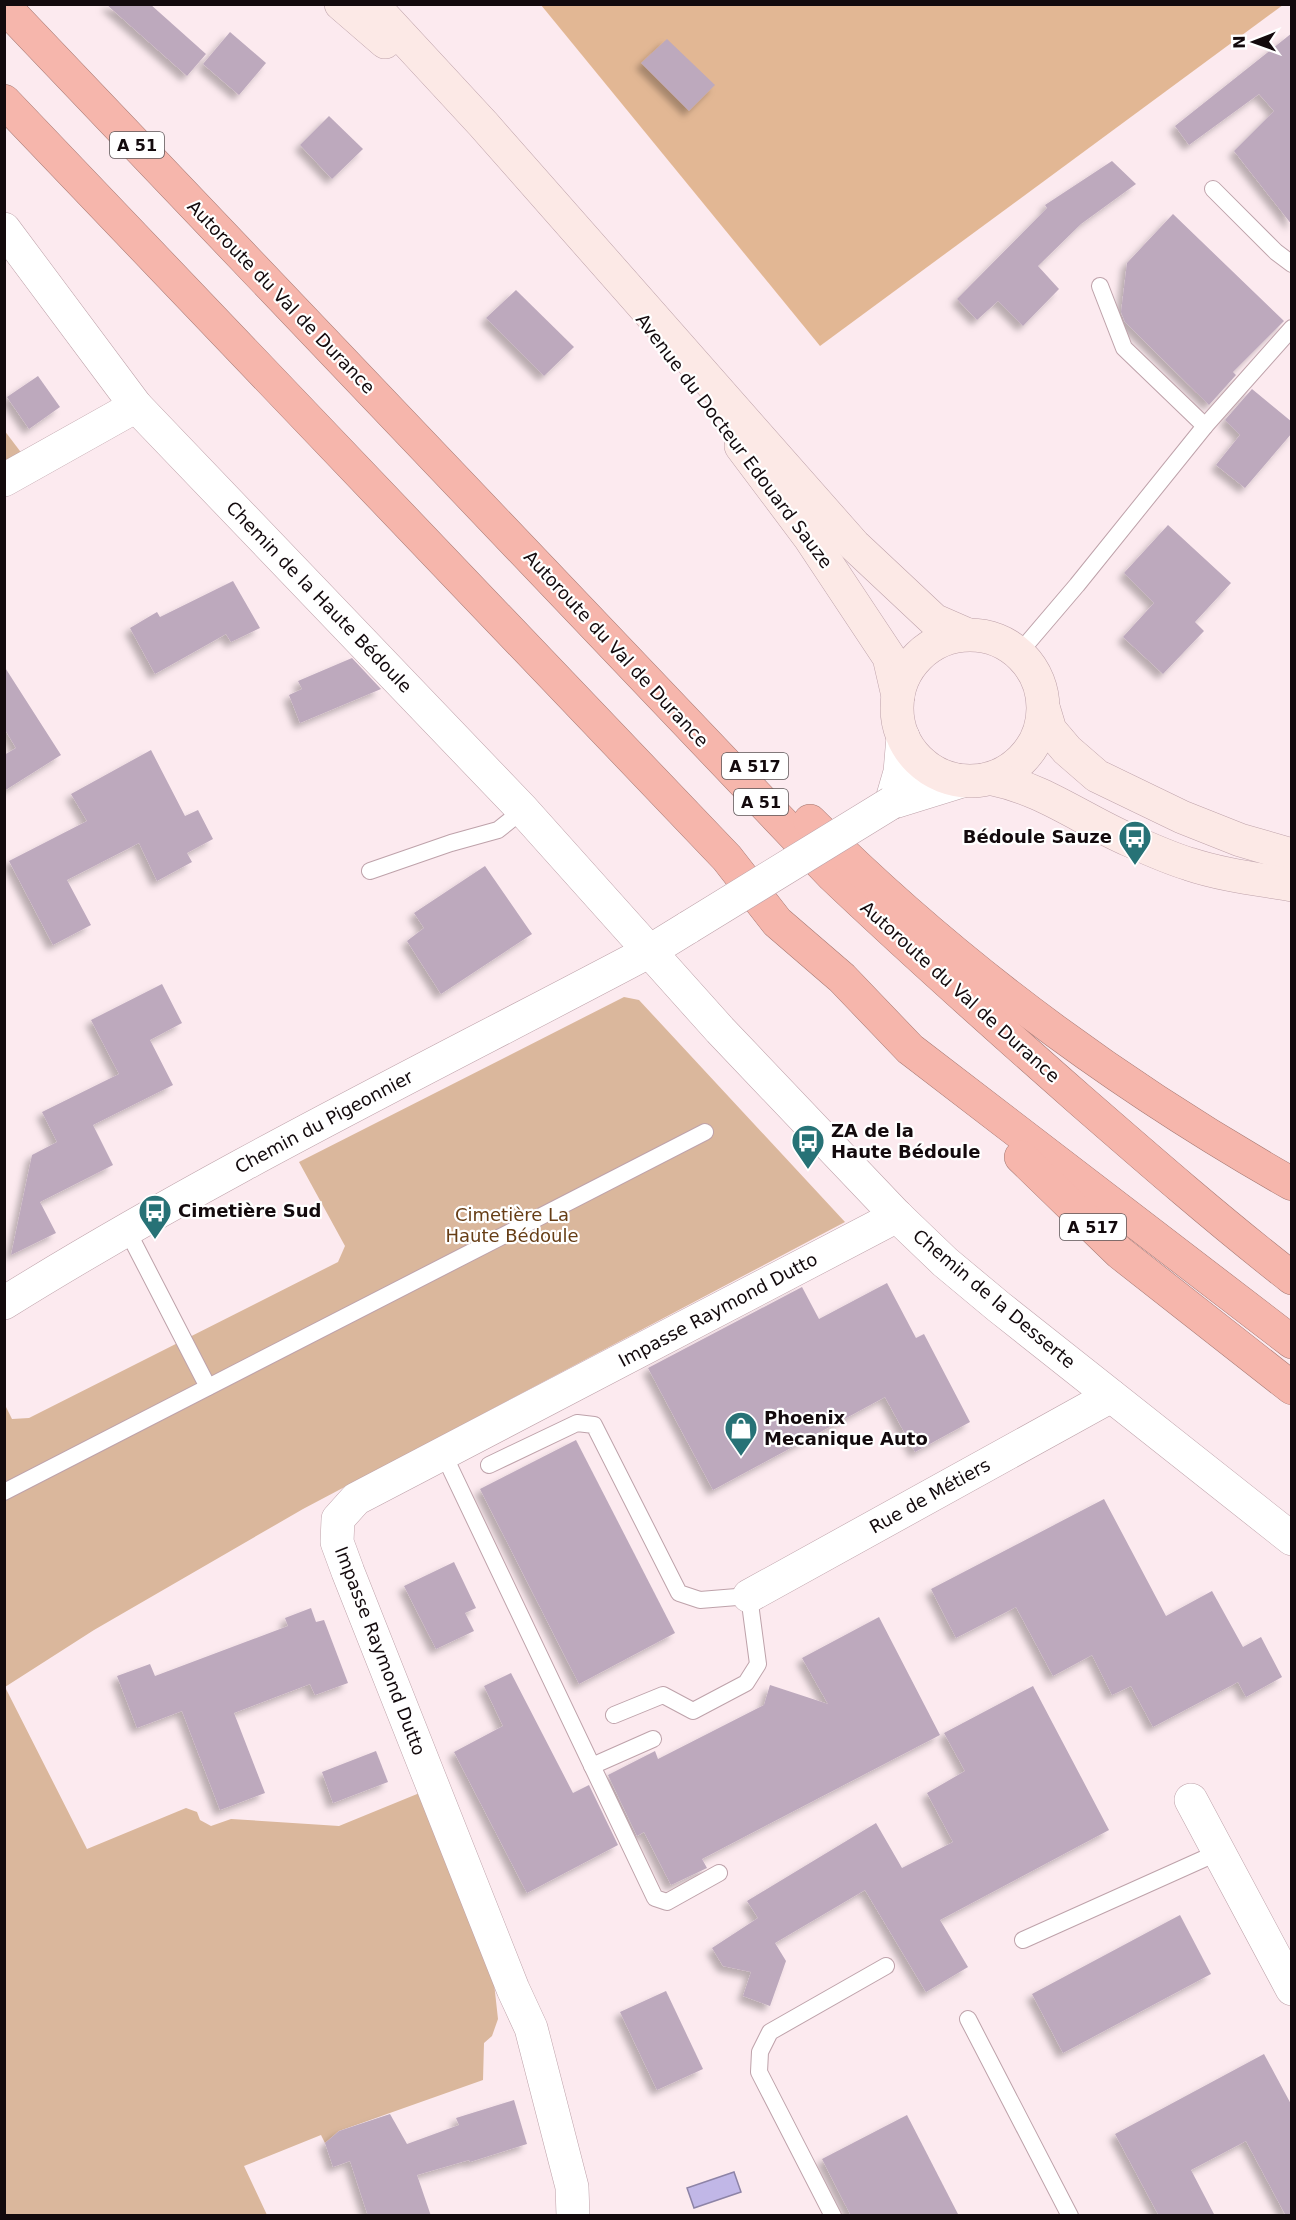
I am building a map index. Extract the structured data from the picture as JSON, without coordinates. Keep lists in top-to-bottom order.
{
  "streets": {
    "highway": ["A 51", "Autoroute du Val de Durance", "A 517"],
    "street": [
      "Avenue du Docteur Edouard Sauze",
      "Chemin de la Haute Bédoule",
      "Chemin du Pigeonnier",
      "Chemin de la Desserte",
      "Impasse Raymond Dutto",
      "Rue de Métiers"
    ]
  },
  "crossings": [
    ["Autoroute du Val de Durance", "A 517"],
    ["Avenue du Docteur Edouard Sauze", "Chemin du Pigeonnier"],
    ["Chemin de la Haute Bédoule", "Chemin du Pigeonnier"],
    ["Chemin de la Haute Bédoule", "Chemin de la Desserte"],
    ["Chemin du Pigeonnier", "Chemin de la Desserte"],
    ["Chemin de la Desserte", "Impasse Raymond Dutto"],
    ["Chemin de la Desserte", "Rue de Métiers"]
  ],
  "parks": ["Cimetière La Haute Bédoule"],
  "places": {
    "bus stop": ["Bédoule Sauze", "ZA de la Haute Bédoule", "Cimetière Sud"],
    "shop": ["Phoenix Mecanique Auto"]
  },
  "north": "left"
}
